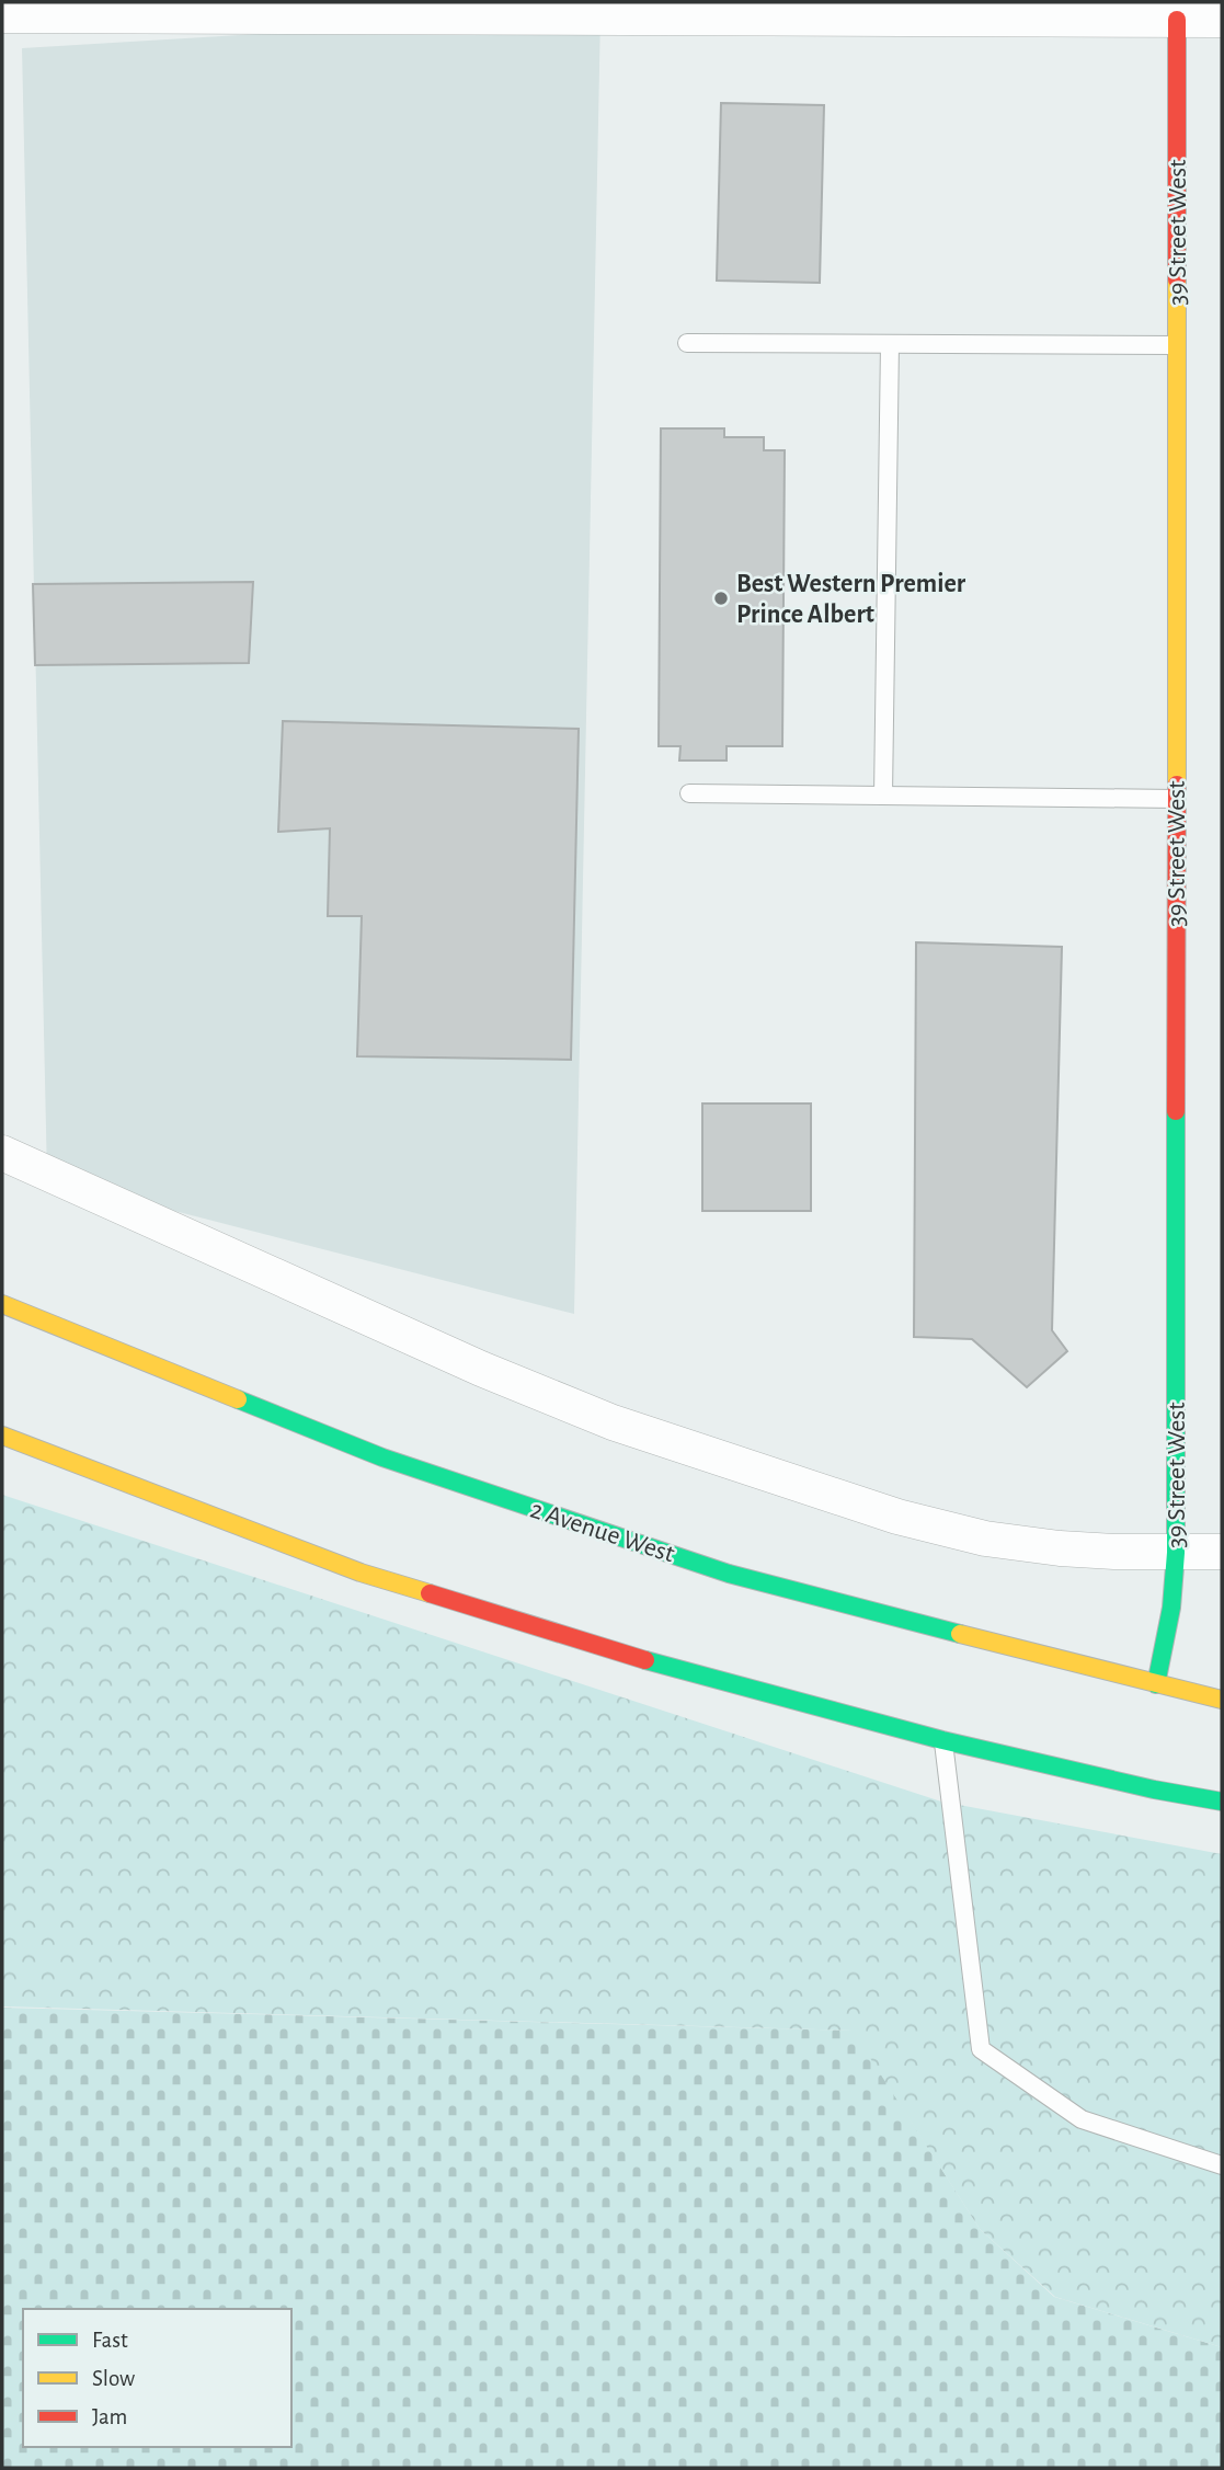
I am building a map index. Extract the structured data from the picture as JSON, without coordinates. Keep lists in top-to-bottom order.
{
  "streets": {
    "main road": ["39 Street West", "2 Avenue West"]
  },
  "crossings": [
    ["39 Street West", "2 Avenue West"]
  ],
  "places": ["Best Western Premier Prince Albert"],
  "legend": ["Fast", "Slow", "Jam"]
}
